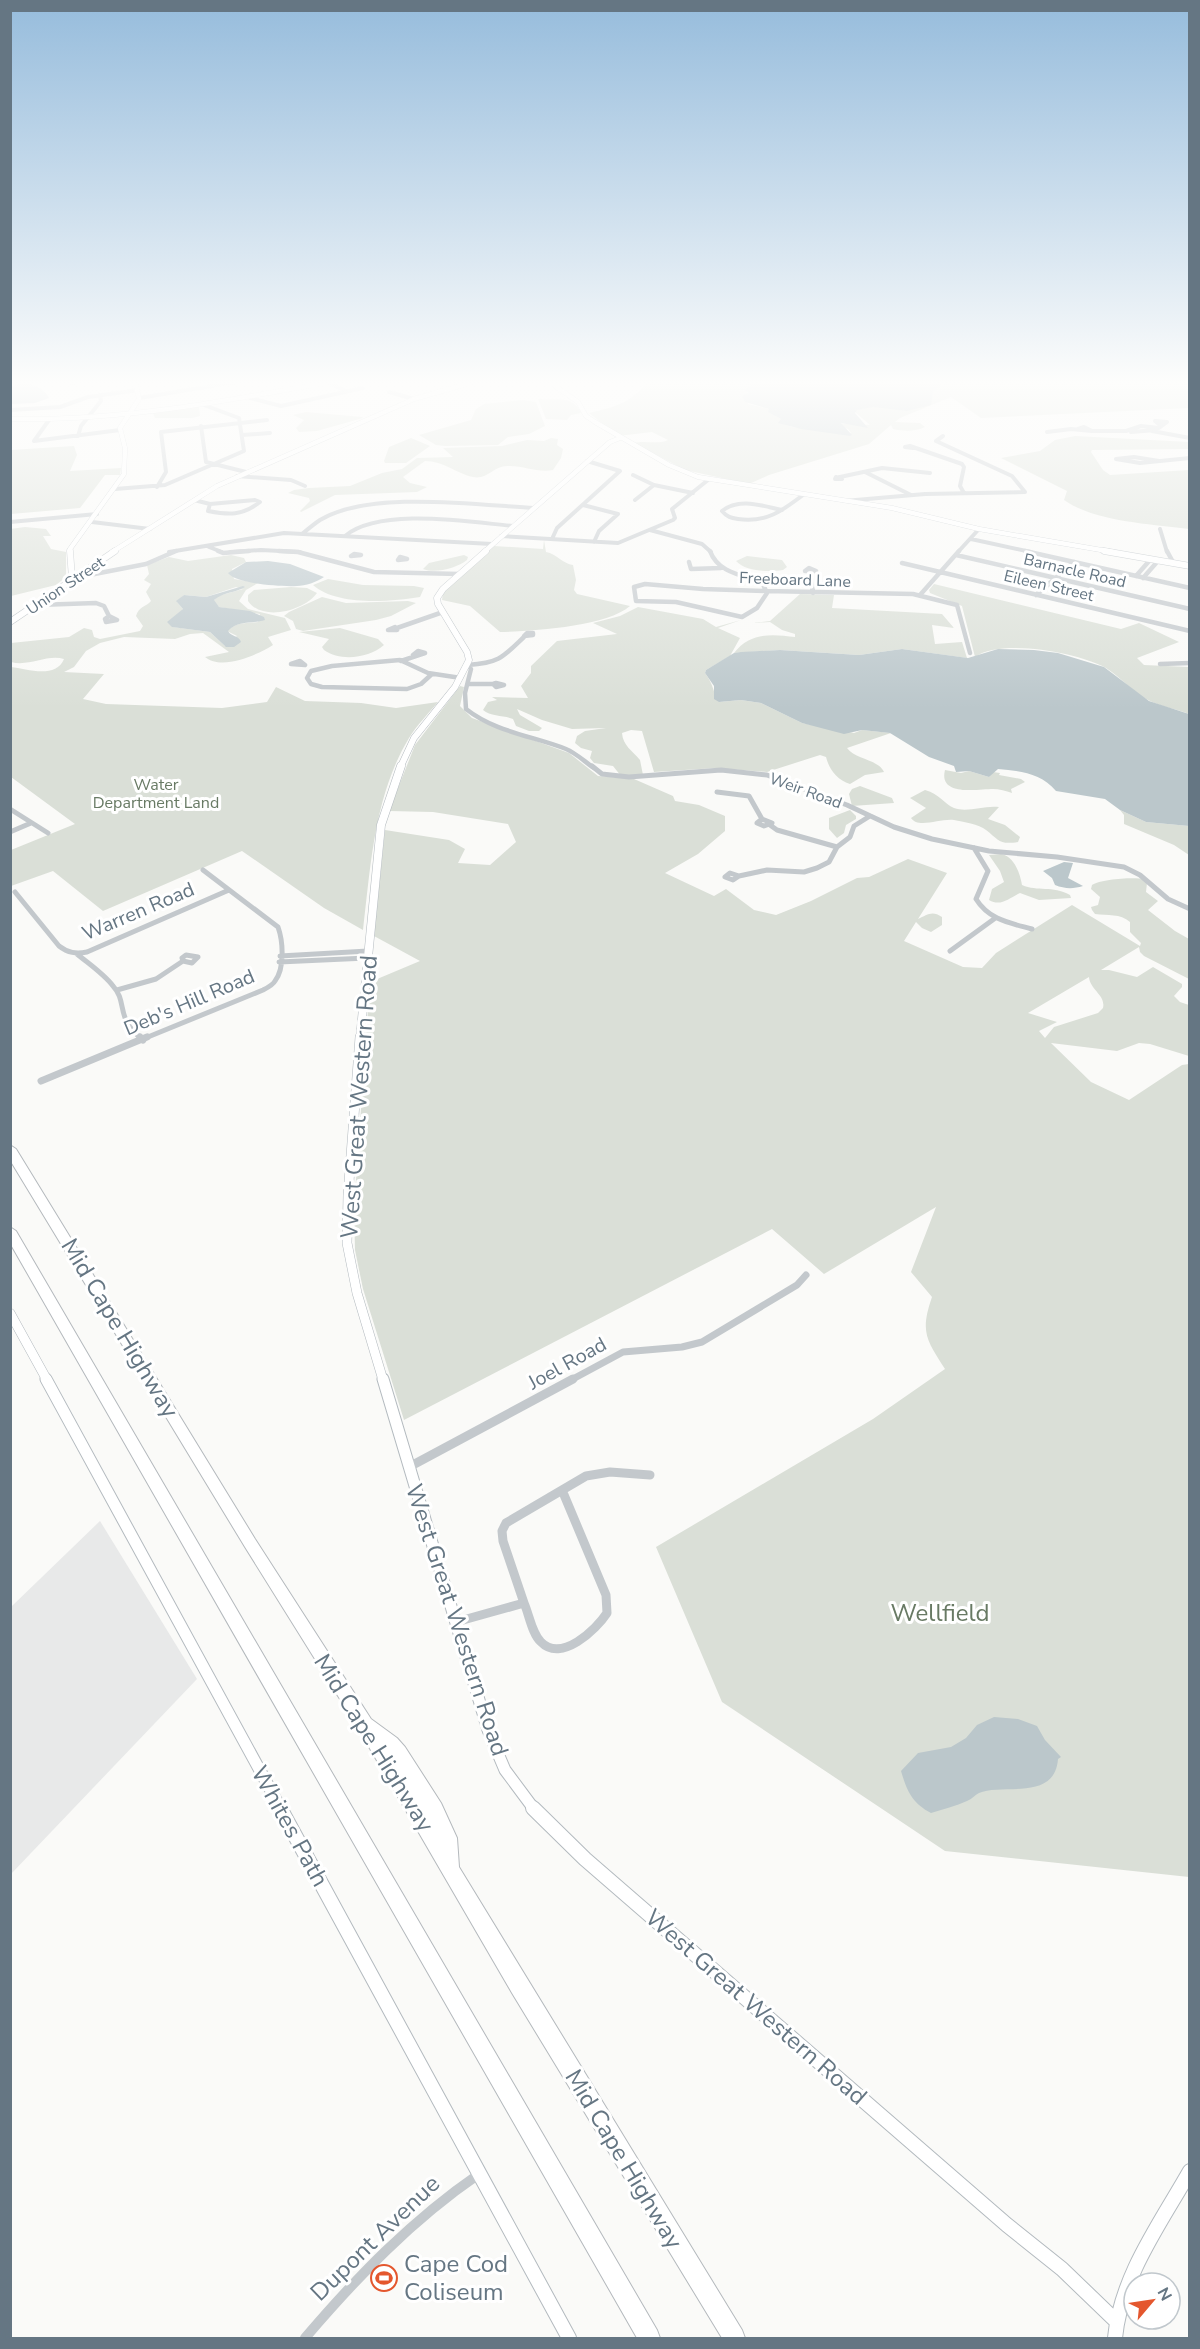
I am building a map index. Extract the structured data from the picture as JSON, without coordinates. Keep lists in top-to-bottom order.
{
  "streets": {
    "highway": ["Mid Cape Highway"],
    "street": [
      "Barnacle Road",
      "Freeboard Lane",
      "Union Street",
      "Eileen Street",
      "Weir Road",
      "Warren Road",
      "Deb's Hill Road",
      "West Great Western Road",
      "Joel Road",
      "Whites Path",
      "Dupont Avenue"
    ]
  },
  "crossings": [
    ["Warren Road", "Deb's Hill Road"],
    ["West Great Western Road", "Joel Road"],
    ["Whites Path", "Dupont Avenue"]
  ],
  "parks": ["Water Department Land", "Wellfield"],
  "places": {
    "sports": ["Cape Cod Coliseum"]
  },
  "north": "top right"
}
